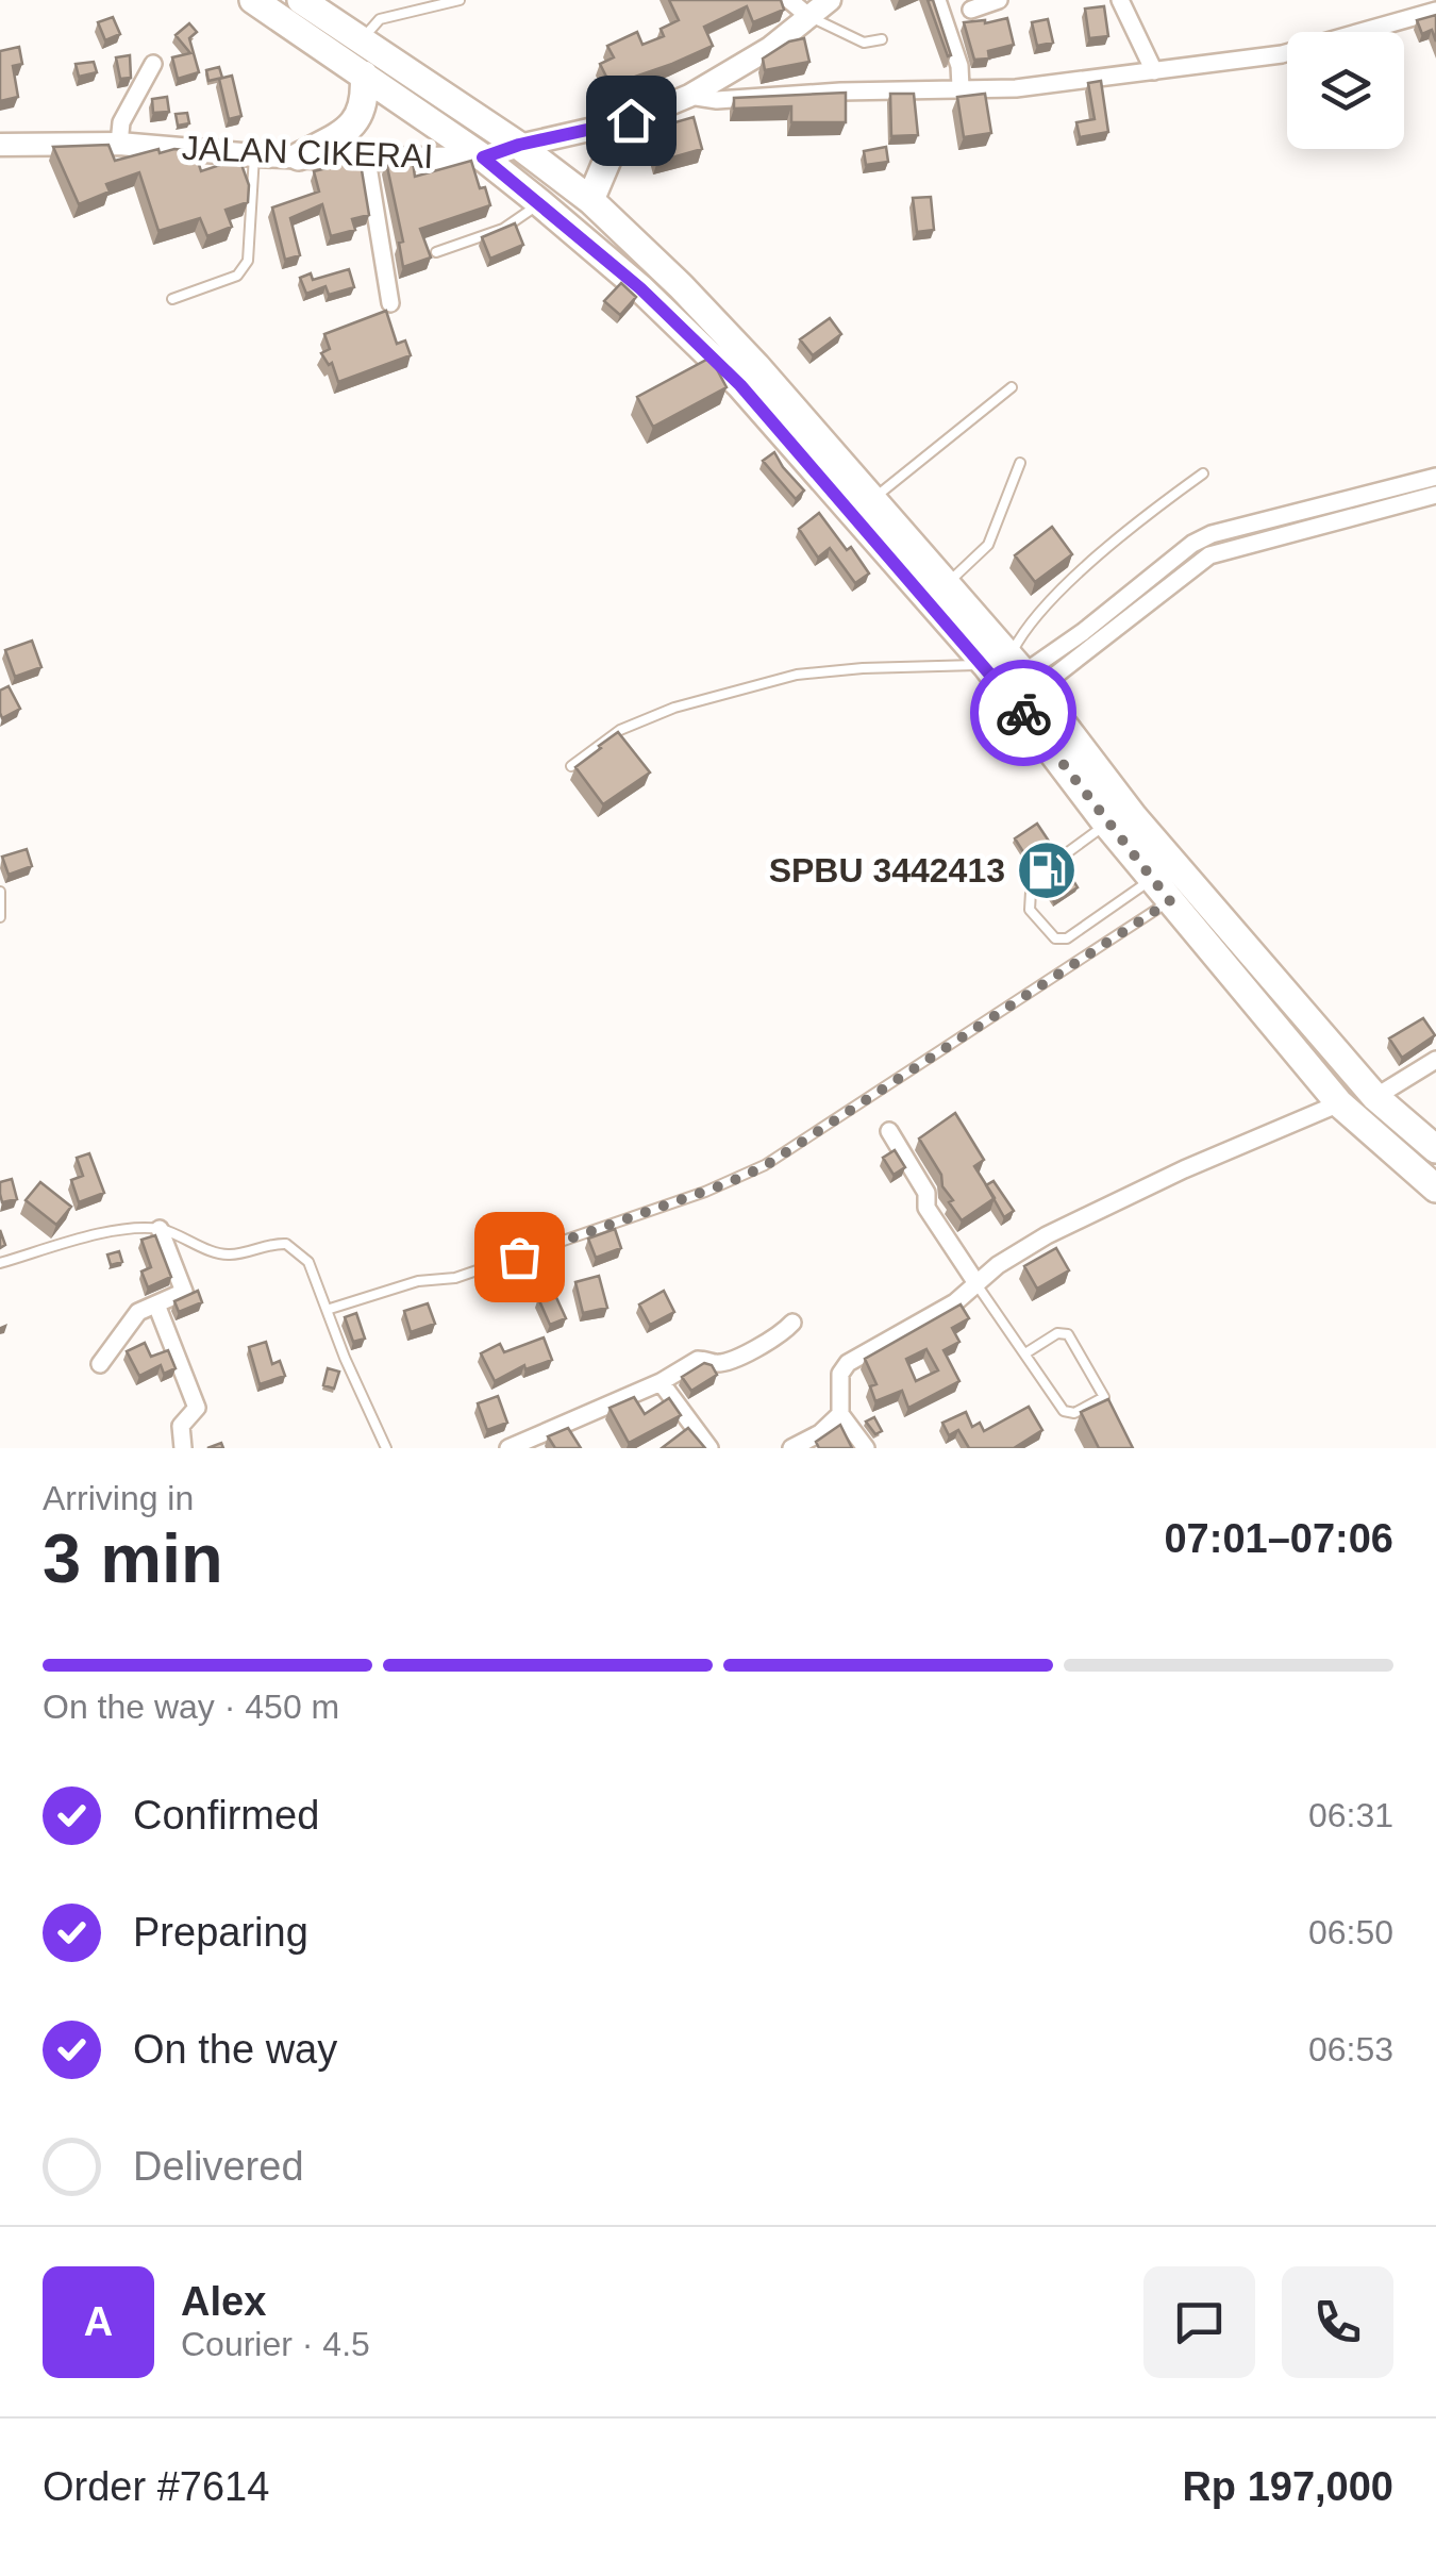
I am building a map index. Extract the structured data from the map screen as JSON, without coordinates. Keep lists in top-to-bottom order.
{
  "streets": {
    "street": ["JALAN CIKERAI"]
  },
  "places": {
    "fuel station": ["SPBU 3442413"]
  },
  "page": {
    "heading": ["3 min", "Arriving in", "07:01–07:06"],
    "panel": [
      "Alex",
      "Courier · 4.5",
      "Order #7614",
      "Rp 197,000"
    ],
    "bar": "On the way · 450 m",
    "list": [
      ["Confirmed", "06:31"],
      ["Preparing", "06:50"],
      ["On the way", "06:53"],
      "Delivered"
    ],
    "round": "A"
  }
}
